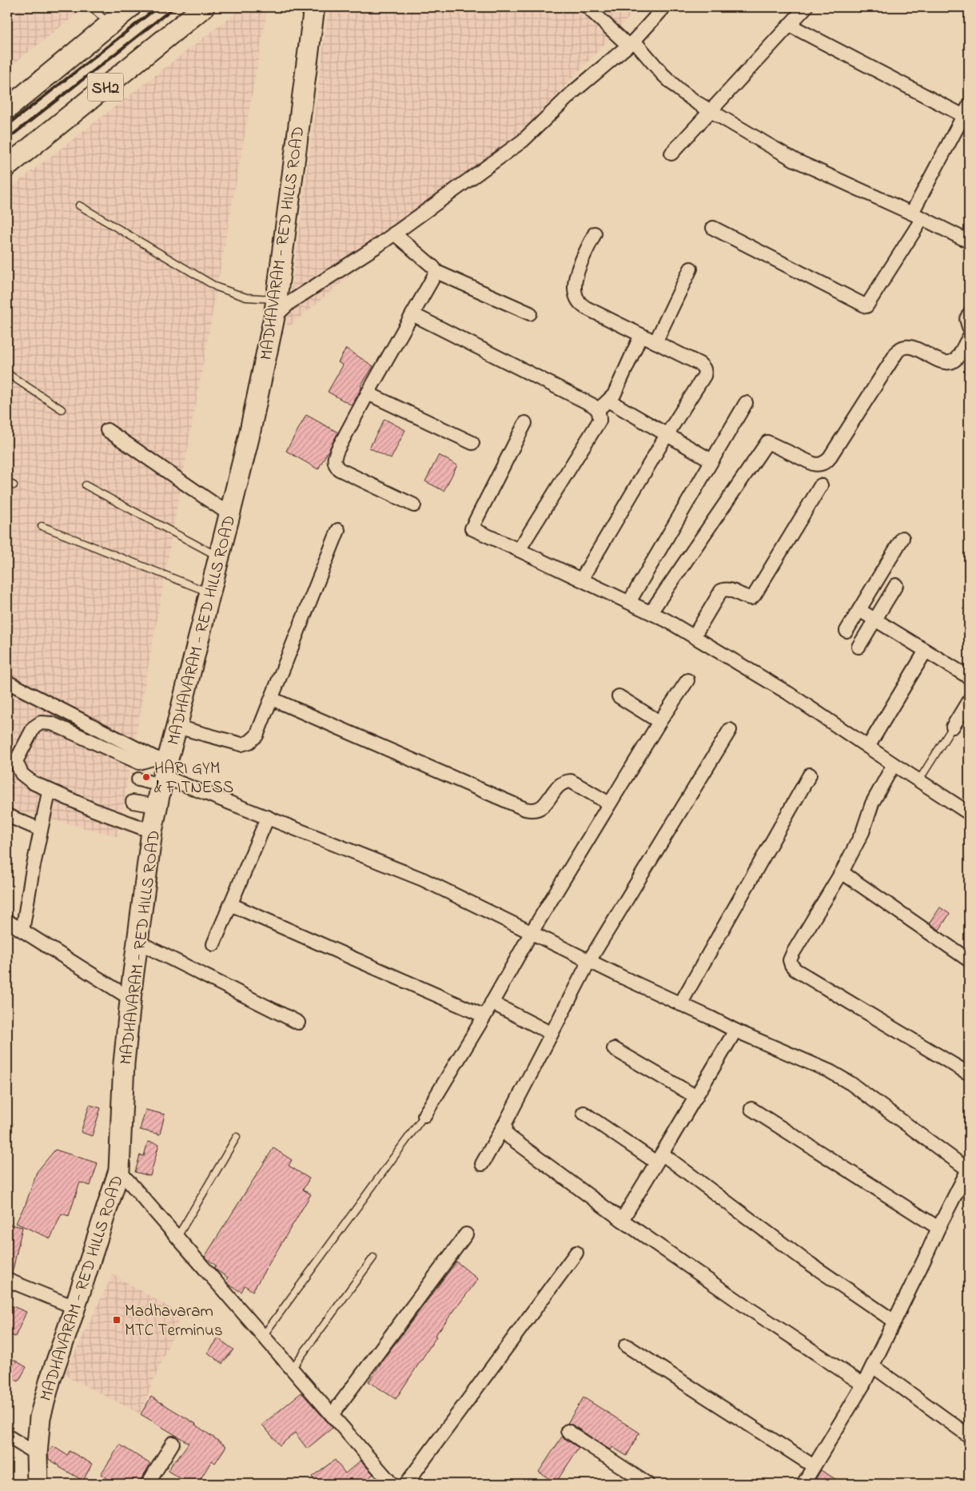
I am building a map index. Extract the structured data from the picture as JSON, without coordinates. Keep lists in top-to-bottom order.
{
  "streets": {
    "main road": ["SH2", "MADHAVARAM - RED HILLS ROAD"]
  },
  "places": {
    "other": ["HARI GYM & FITNESS"],
    "transit": ["Madhavaram MTC Terminus"]
  }
}
